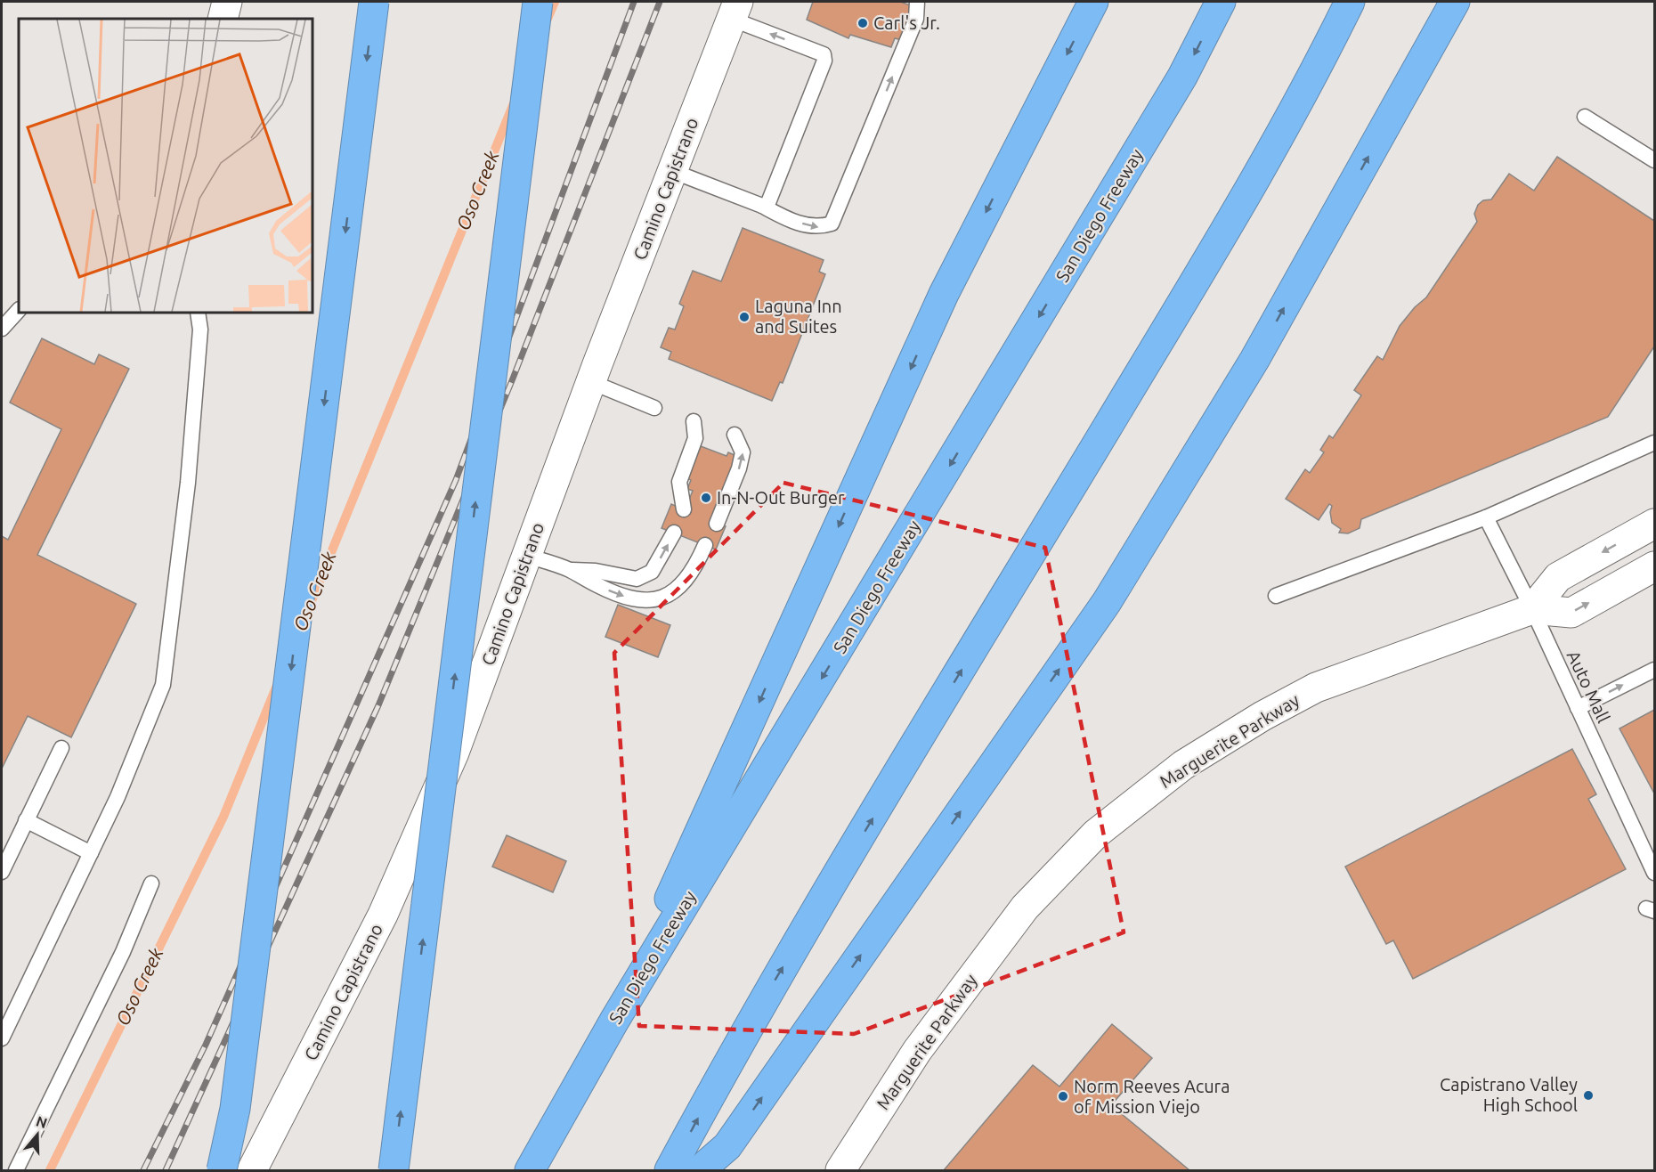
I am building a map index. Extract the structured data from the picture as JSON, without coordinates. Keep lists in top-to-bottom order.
{
  "streets": {
    "highway": ["San Diego Freeway"],
    "street": ["Camino Capistrano", "Marguerite Parkway"],
    "lane": ["Auto Mall"]
  },
  "crossings": [
    ["Auto Mall", "Marguerite Parkway"]
  ],
  "water": ["Oso Creek"],
  "places": [
    "Carl's Jr.",
    "Laguna Inn and Suites",
    "In-N-Out Burger",
    "Capistrano Valley High School",
    "Norm Reeves Acura of Mission Viejo"
  ],
  "north": "top"
}
